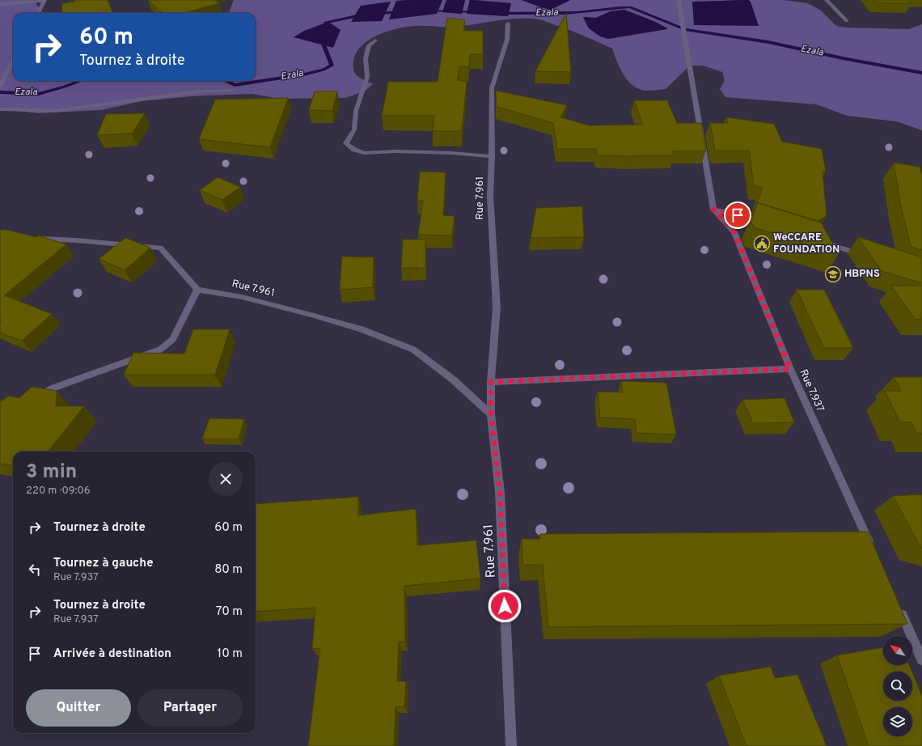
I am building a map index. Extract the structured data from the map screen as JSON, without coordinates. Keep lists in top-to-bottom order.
{
  "streets": {
    "street": ["Rue 7.961", "Rue 7.937"]
  },
  "water": ["Ezala"],
  "places": {
    "public building": ["WeCCARE FOUNDATION"],
    "school or university": ["HBPNS"]
  },
  "north": "top left",
  "page": {
    "turn": ["60 m", "Tournez à droite"],
    "heading": ["3 min", "220 m · 09:06"],
    "list": [
      {
        "name": "Tournez à droite",
        "value": "60 m"
      },
      {
        "name": "Tournez à gauche",
        "note": "Rue 7.937",
        "value": "80 m"
      },
      {
        "name": "Tournez à droite",
        "note": "Rue 7.937",
        "value": "70 m"
      },
      {
        "name": "Arrivée à destination",
        "value": "10 m"
      }
    ],
    "buttons": ["Quitter", "Partager"]
  }
}
